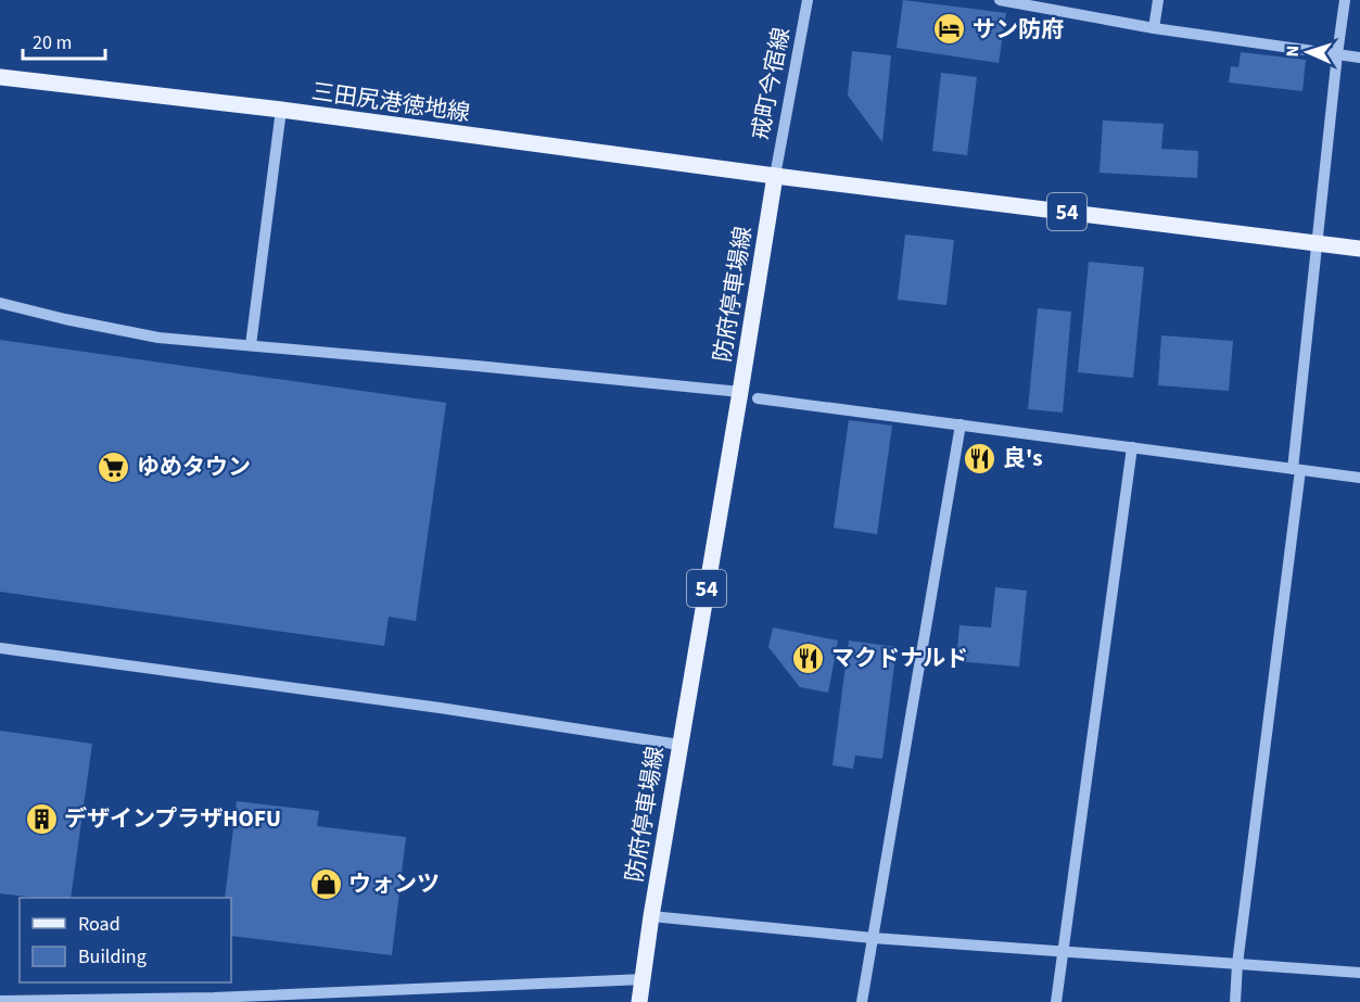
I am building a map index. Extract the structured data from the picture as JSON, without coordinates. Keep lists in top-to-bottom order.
{
  "streets": {
    "main road": ["三田尻港徳地線", "54", "防府停車場線"],
    "street": ["戒町今宿線"]
  },
  "crossings": [
    ["戒町今宿線", "三田尻港徳地線"],
    ["戒町今宿線", "54"],
    ["戒町今宿線", "防府停車場線"],
    ["三田尻港徳地線", "54"],
    ["三田尻港徳地線", "防府停車場線"],
    ["54", "防府停車場線"]
  ],
  "places": {
    "hotel": ["サン防府"],
    "restaurant": ["良's", "マクドナルド"],
    "supermarket": ["ゆめタウン"],
    "building": ["デザインプラザHOFU"],
    "shop": ["ウォンツ"]
  },
  "legend": ["Road", "Building"],
  "scale_bar": "20 m",
  "north": "left"
}
